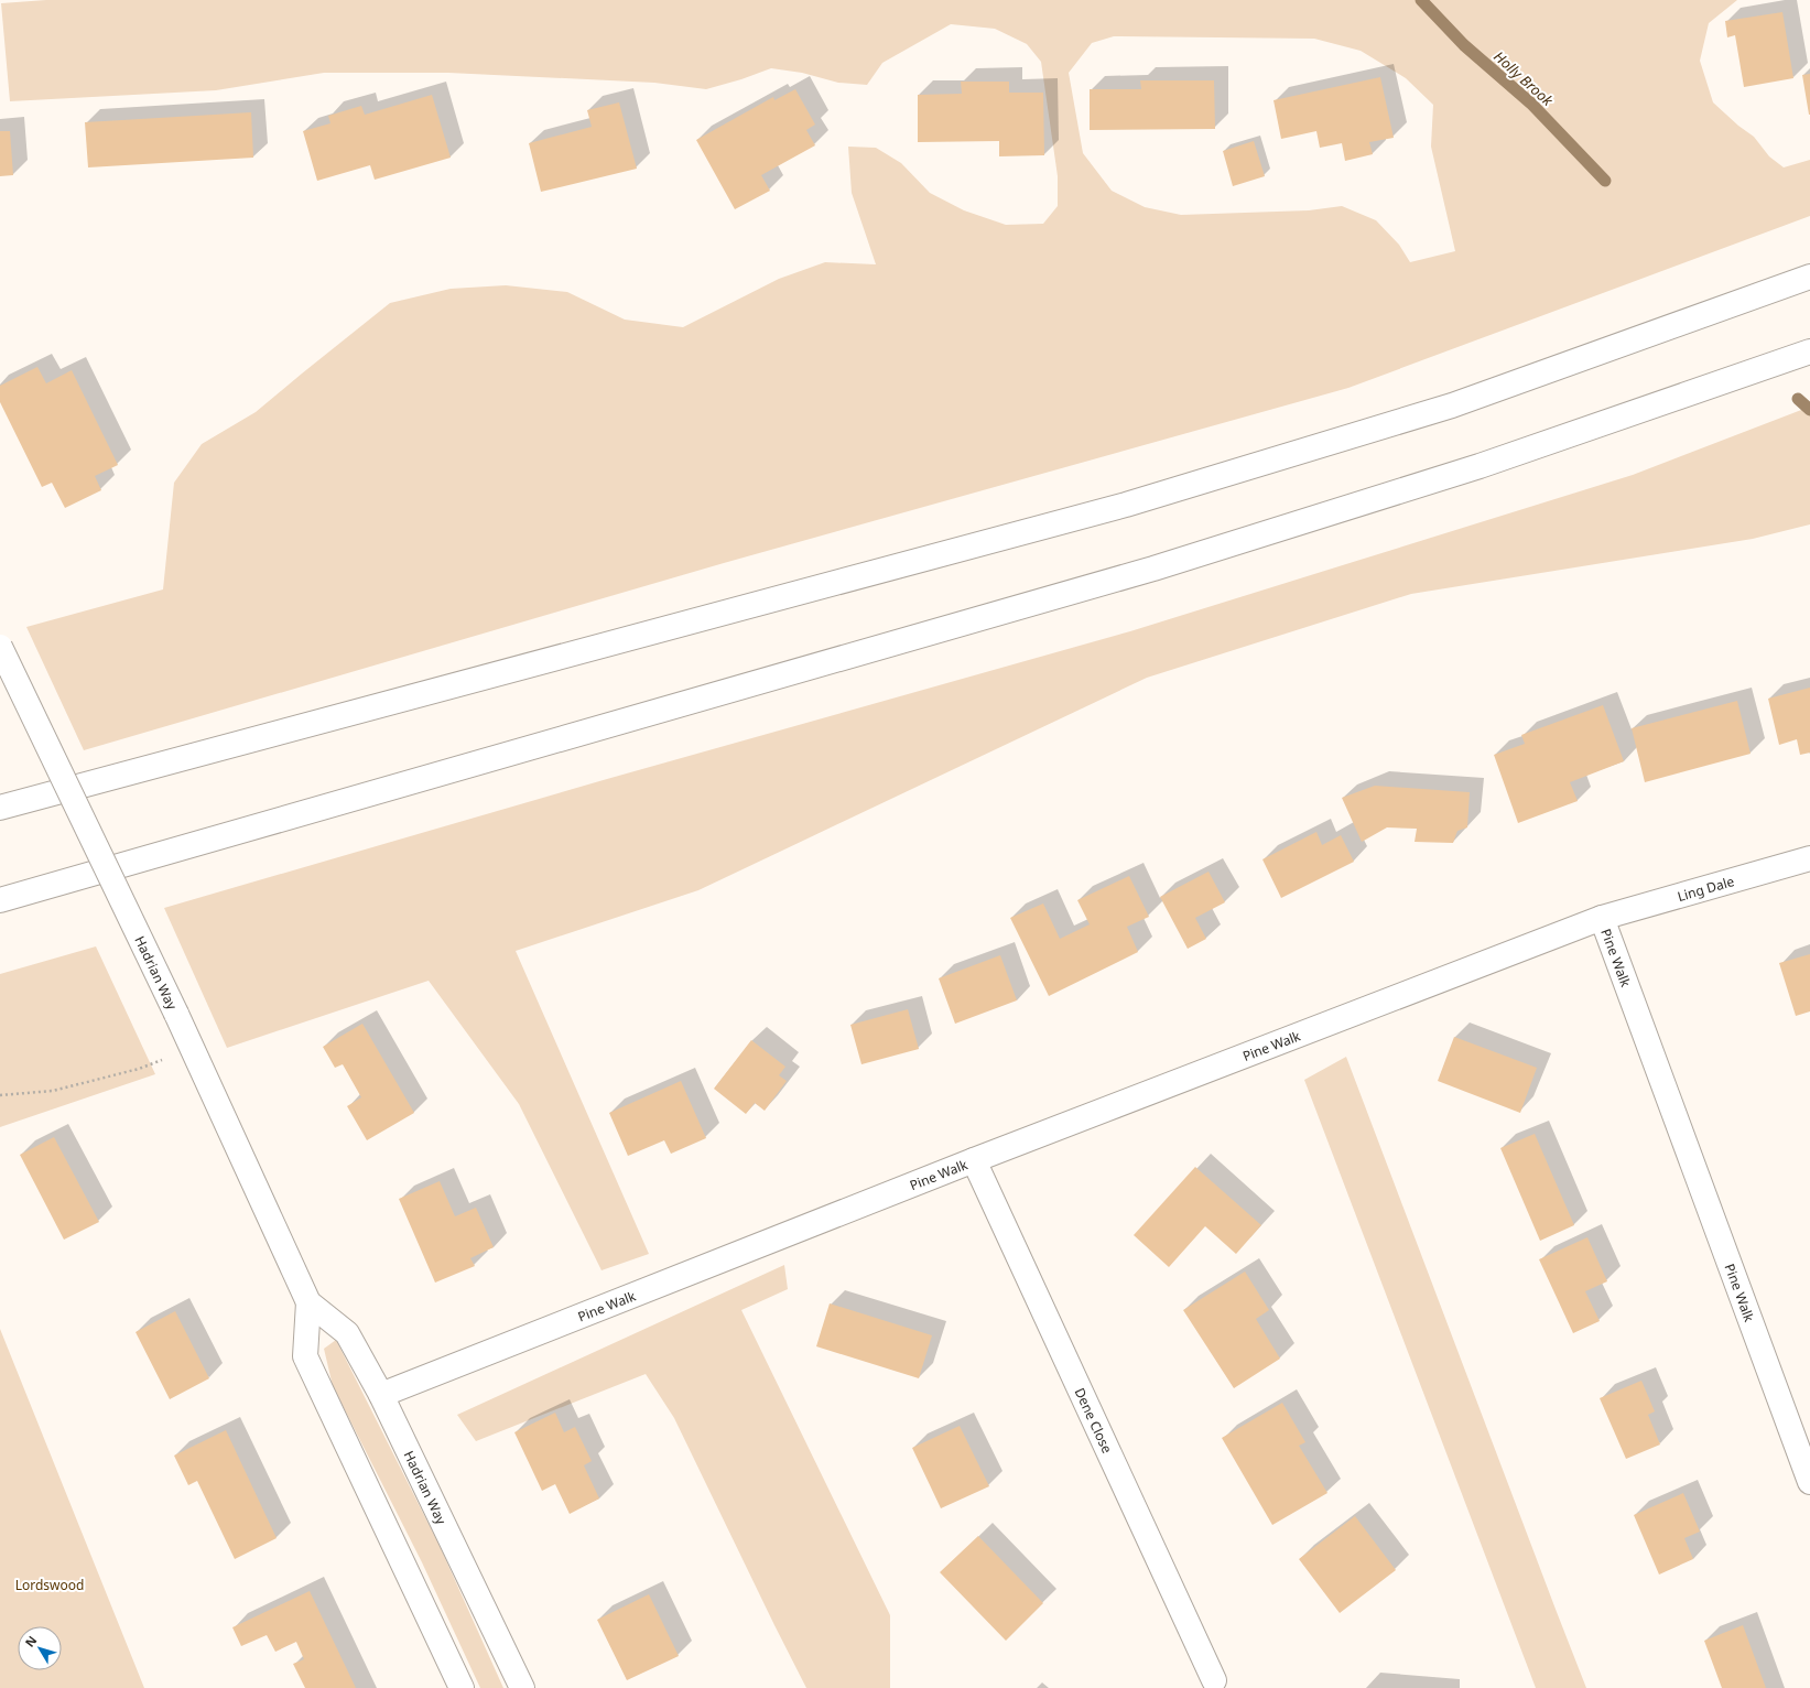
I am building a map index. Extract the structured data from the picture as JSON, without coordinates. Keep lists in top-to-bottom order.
{
  "streets": {
    "main road": [
      "Ling Dale",
      "Pine Walk",
      "Hadrian Way",
      "Dene Close"
    ]
  },
  "crossings": [
    ["Ling Dale", "Pine Walk"],
    ["Pine Walk", "Hadrian Way"],
    ["Pine Walk", "Dene Close"]
  ],
  "water": ["Holly Brook"],
  "parks": ["Lordswood"],
  "north": "top left"
}
